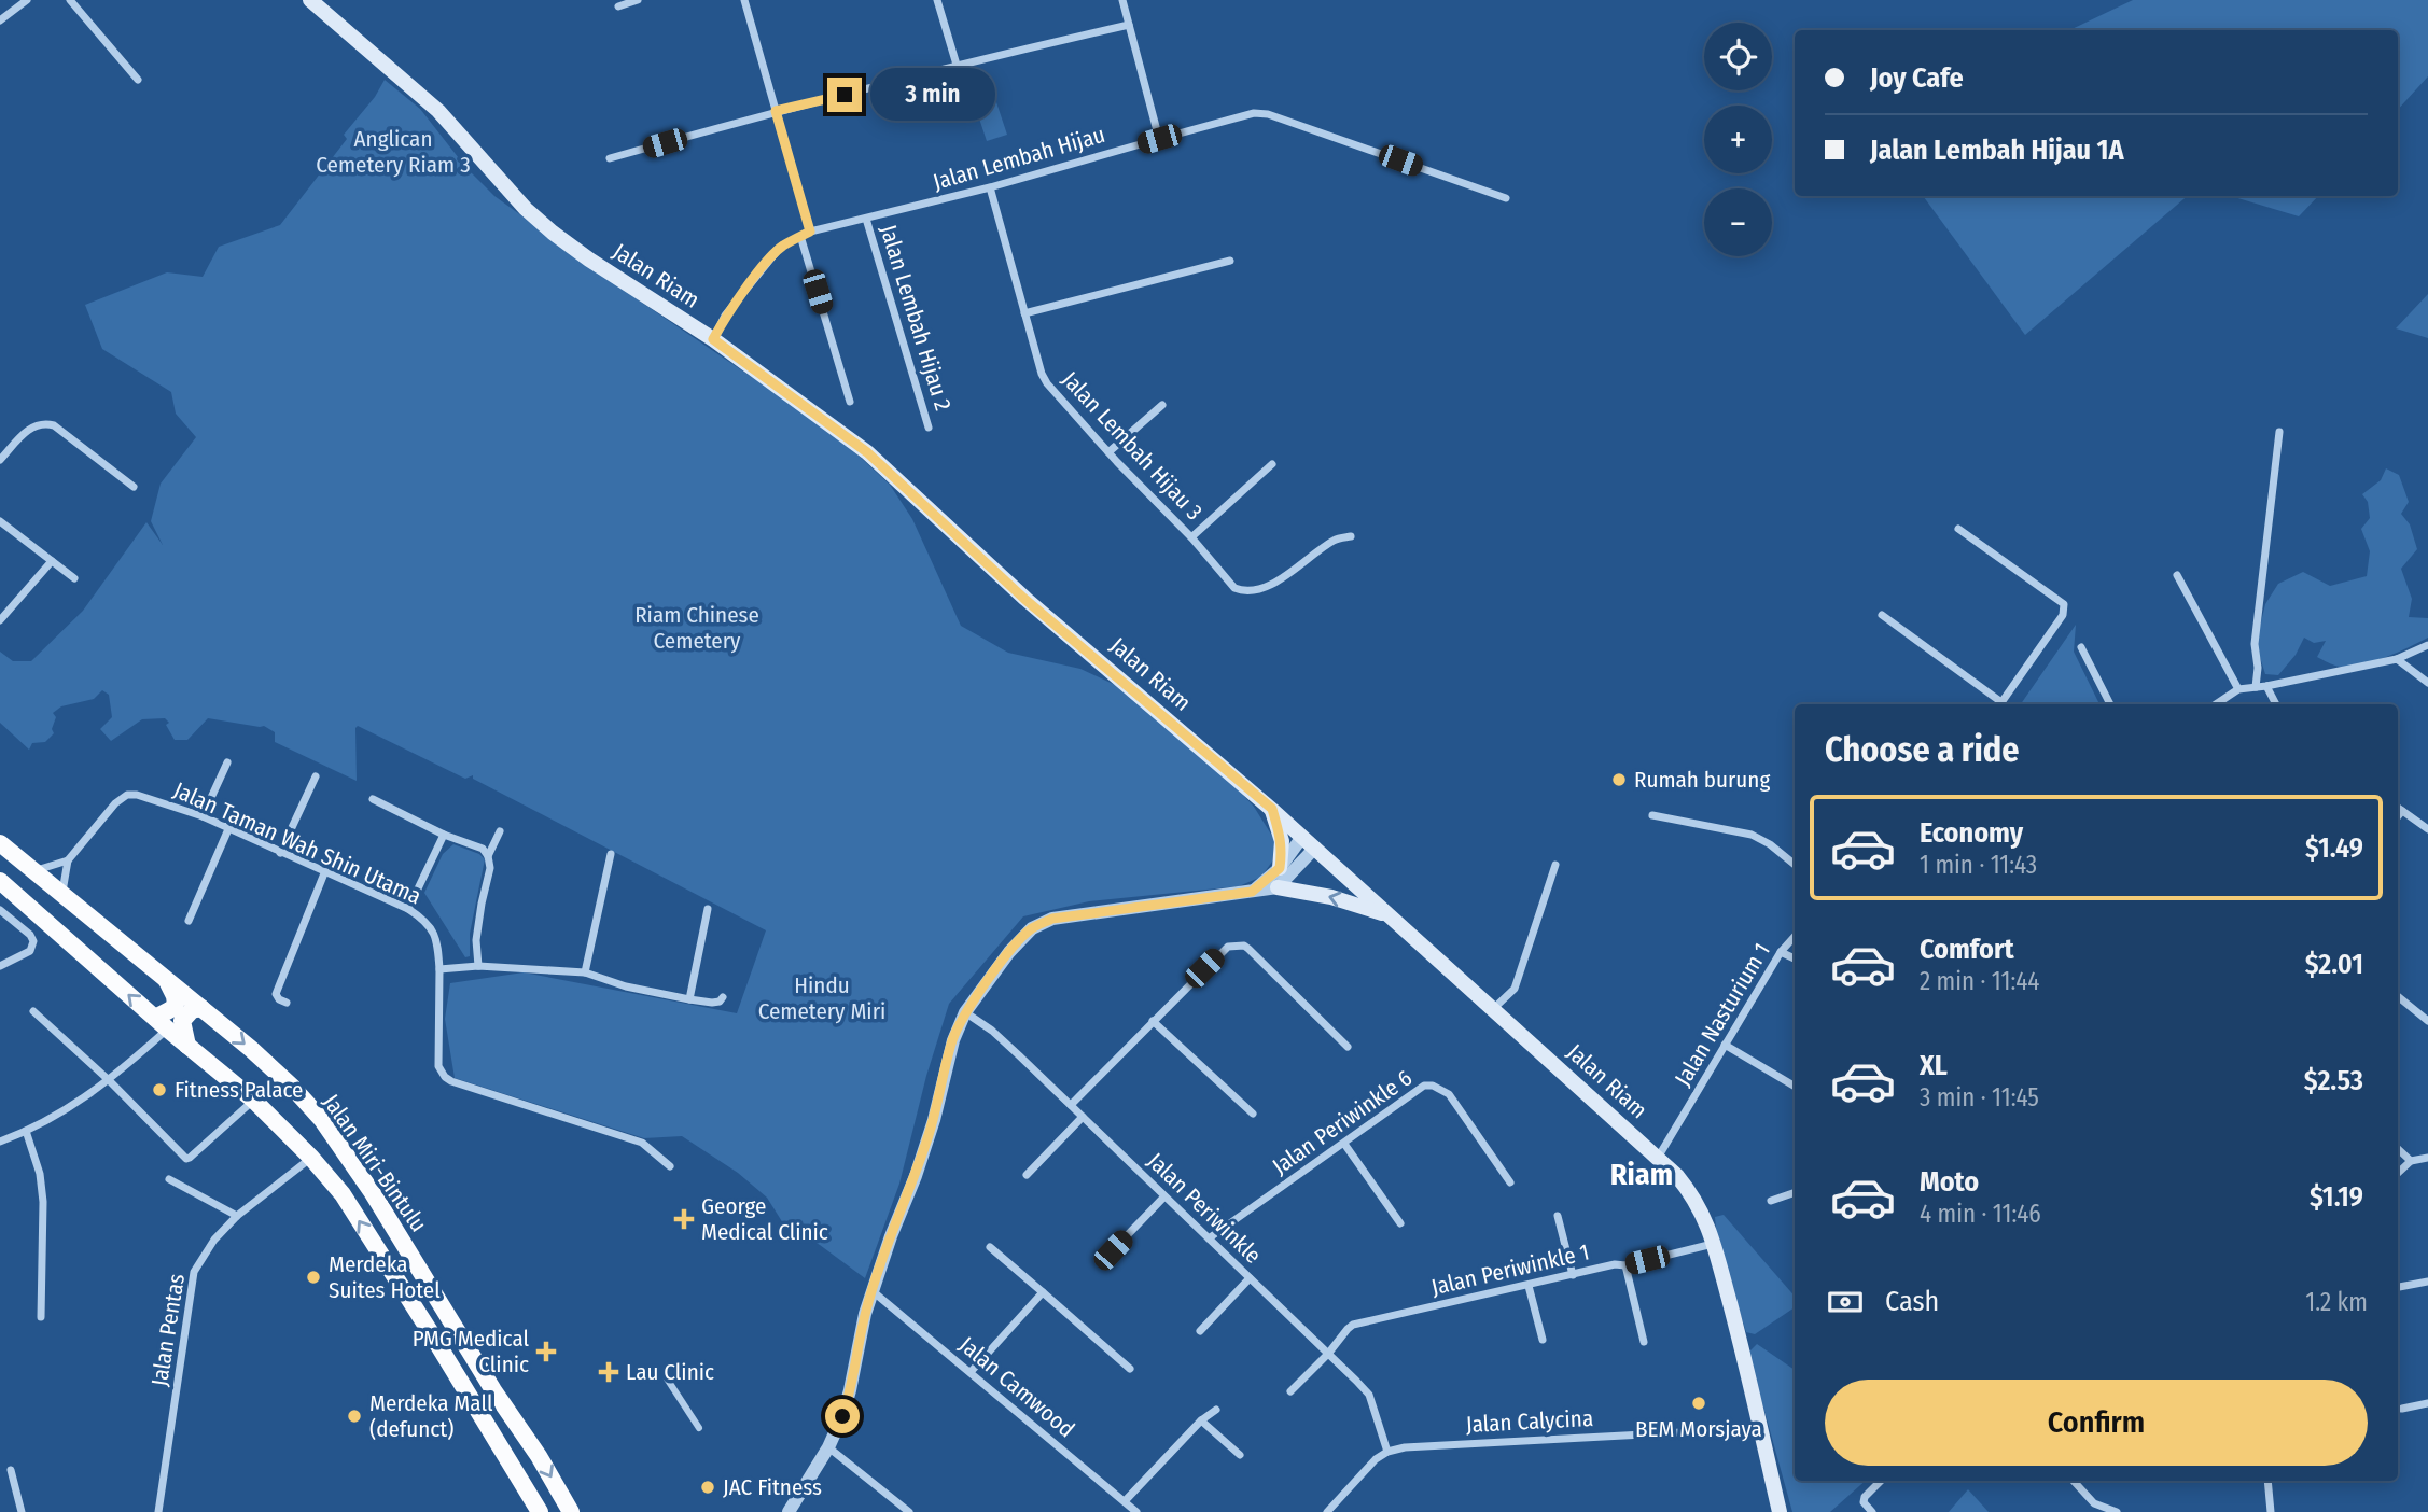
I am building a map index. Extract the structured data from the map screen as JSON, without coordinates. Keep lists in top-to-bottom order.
{
  "streets": {
    "highway": ["Jalan Miri-Bintulu"],
    "main road": ["Jalan Riam"],
    "street": [
      "Jalan Lembah Hijau",
      "Jalan Lembah Hijau 2",
      "Jalan Lembah Hijau 3",
      "Jalan Taman Wah Shin Utama",
      "Jalan Nasturium 1",
      "Jalan Periwinkle 6",
      "Jalan Periwinkle",
      "Jalan Periwinkle 1",
      "Jalan Pentas",
      "Jalan Camwood",
      "Jalan Calycina"
    ]
  },
  "crossings": [
    ["Jalan Lembah Hijau", "Jalan Riam"],
    ["Jalan Lembah Hijau", "Jalan Lembah Hijau 2"],
    ["Jalan Lembah Hijau", "Jalan Lembah Hijau 3"],
    ["Jalan Riam", "Jalan Nasturium 1"],
    ["Jalan Riam", "Jalan Periwinkle 1"],
    ["Jalan Riam", "Jalan Calycina"],
    ["Jalan Taman Wah Shin Utama", "Jalan Miri-Bintulu"],
    ["Jalan Periwinkle 6", "Jalan Periwinkle"],
    ["Jalan Miri-Bintulu", "Jalan Pentas"],
    ["Jalan Periwinkle", "Jalan Periwinkle 1"],
    ["Jalan Periwinkle", "Jalan Calycina"]
  ],
  "districts": ["Riam"],
  "parks": ["Anglican Cemetery Riam 3", "Riam Chinese Cemetery", "Hindu Cemetery Miri"],
  "places": {
    "other": [
      "Rumah burung",
      "Fitness Palace",
      "Merdeka Suites Hotel",
      "BEM Morsjaya",
      "Merdeka Mall (defunct)",
      "JAC Fitness"
    ],
    "health": ["George Medical Clinic", "PMG Medical Clinic", "Lau Clinic"]
  },
  "page": {
    "map_buttons": ["+", "−"],
    "banner": ["Joy Cafe", "Jalan Lembah Hijau 1A"],
    "bubble": "3 min",
    "heading": "Choose a ride",
    "list": [
      {
        "name": "Economy",
        "note": "1 min · 11:43",
        "value": "$1.49"
      },
      {
        "name": "Comfort",
        "note": "2 min · 11:44",
        "value": "$2.01"
      },
      {
        "name": "XL",
        "note": "3 min · 11:45",
        "value": "$2.53"
      },
      {
        "name": "Moto",
        "note": "4 min · 11:46",
        "value": "$1.19"
      }
    ],
    "pay": ["Cash", "1.2 km"],
    "buttons": "Confirm"
  }
}
